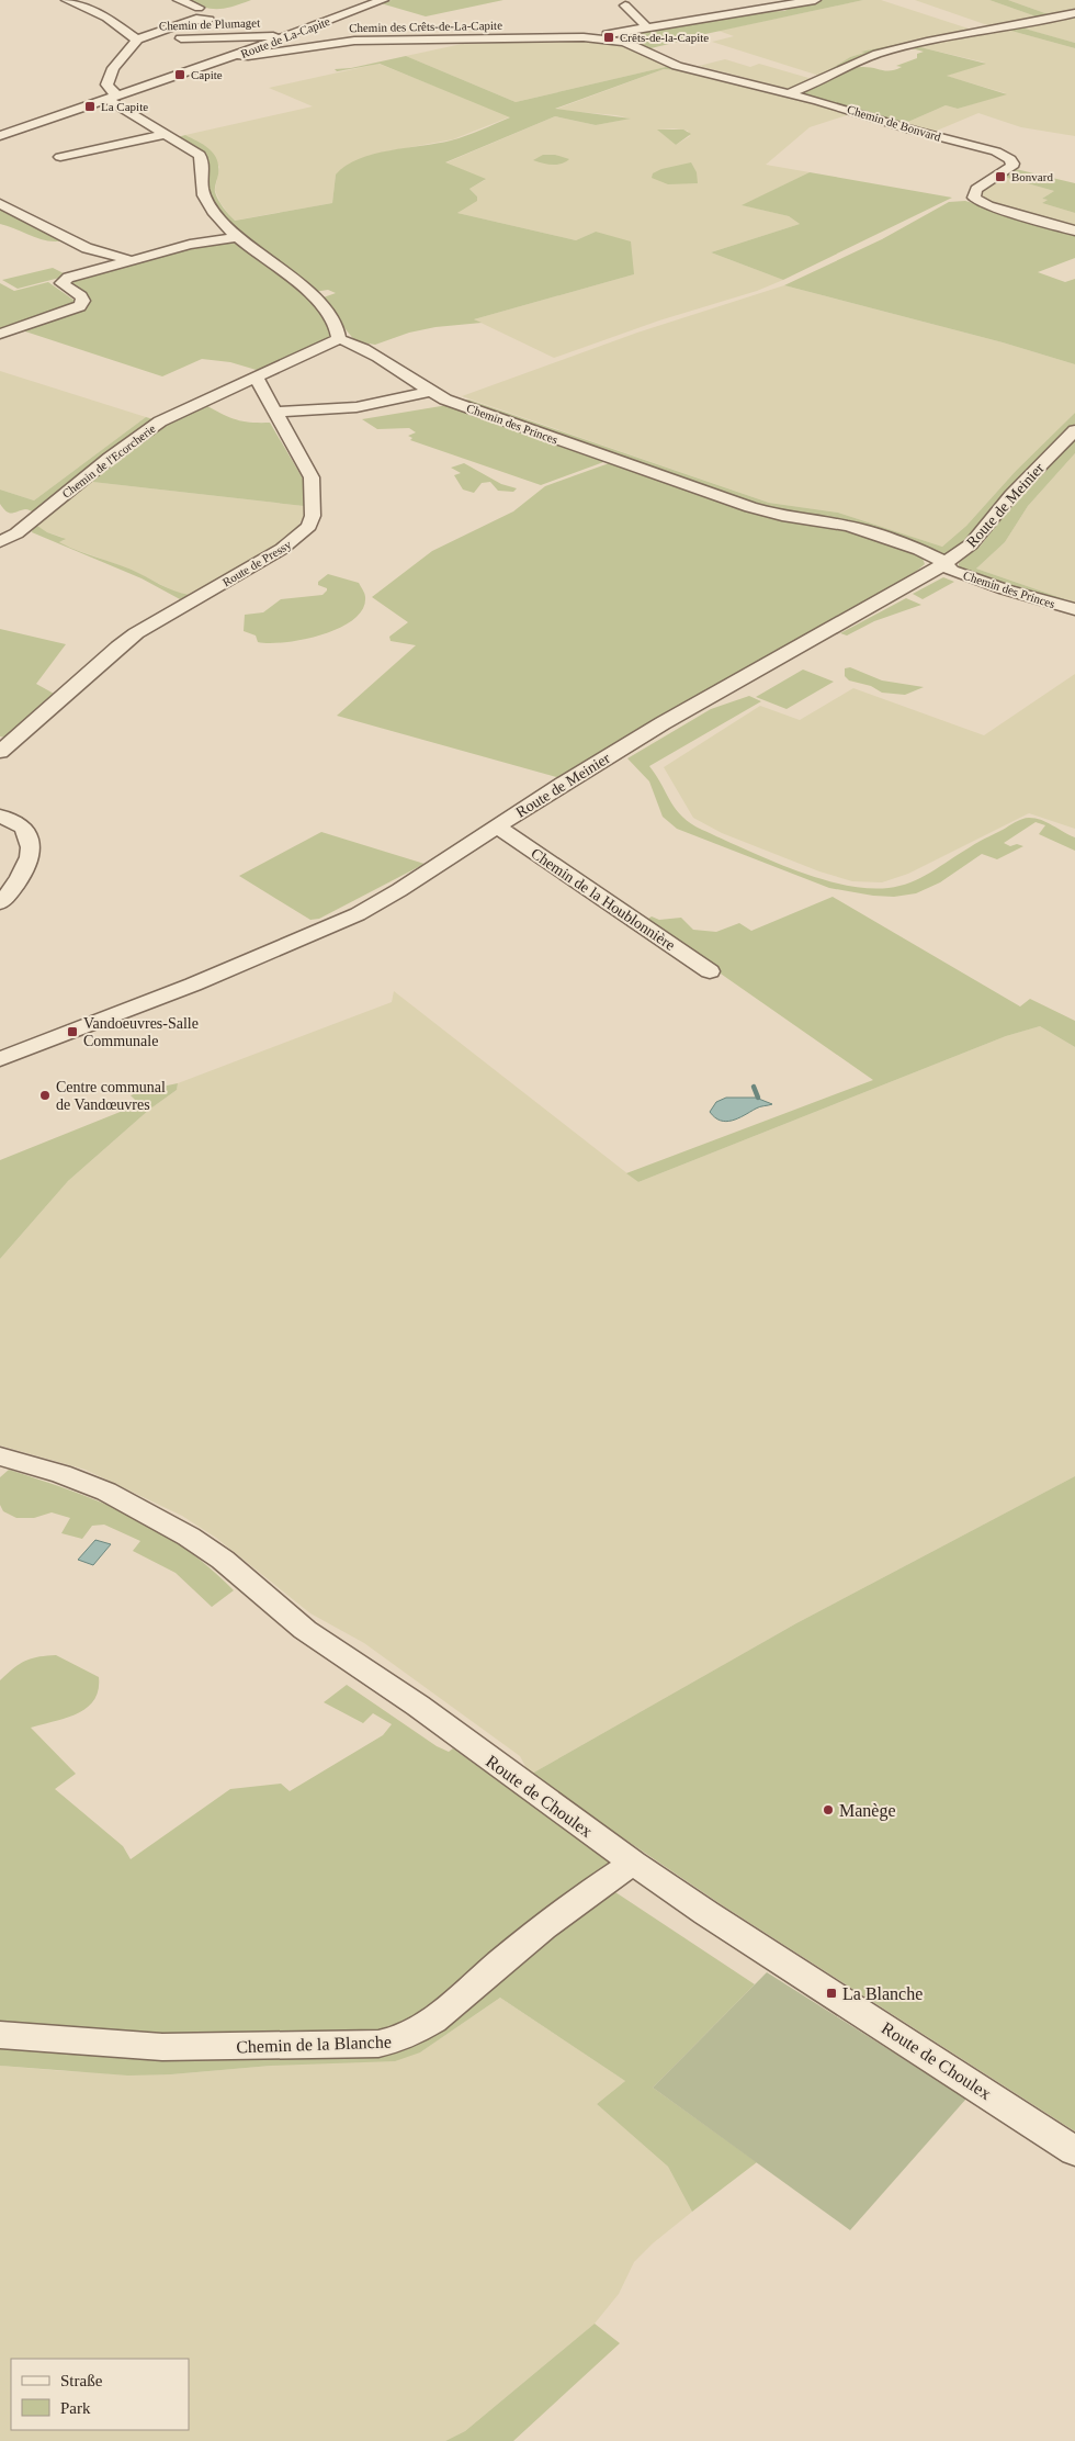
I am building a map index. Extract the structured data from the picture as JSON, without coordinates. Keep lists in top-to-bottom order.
{
  "streets": {
    "street": [
      "Chemin de Plumaget",
      "Chemin des Crêts-de-La-Capite",
      "Route de La-Capite",
      "Chemin de Bonvard",
      "Chemin des Princes",
      "Chemin de l'Ecorcherie",
      "Route de Meinier",
      "Route de Pressy",
      "Chemin de la Houblonnière",
      "Route de Choulex",
      "Chemin de la Blanche"
    ]
  },
  "crossings": [
    ["Chemin de Plumaget", "Route de La-Capite"],
    ["Chemin des Crêts-de-La-Capite", "Route de La-Capite"],
    ["Chemin des Crêts-de-La-Capite", "Chemin de Bonvard"],
    ["Chemin des Princes", "Route de Meinier"],
    ["Chemin de l'Ecorcherie", "Route de Pressy"],
    ["Route de Meinier", "Chemin de la Houblonnière"],
    ["Route de Choulex", "Chemin de la Blanche"]
  ],
  "places": {
    "transit": [
      "Crêts-de-la-Capite",
      "Capite",
      "La Capite",
      "Bonvard",
      "Vandoeuvres-Salle Communale",
      "La Blanche"
    ],
    "other": ["Centre communal de Vandœuvres", "Manège"]
  },
  "legend": ["Straße", "Park"]
}
